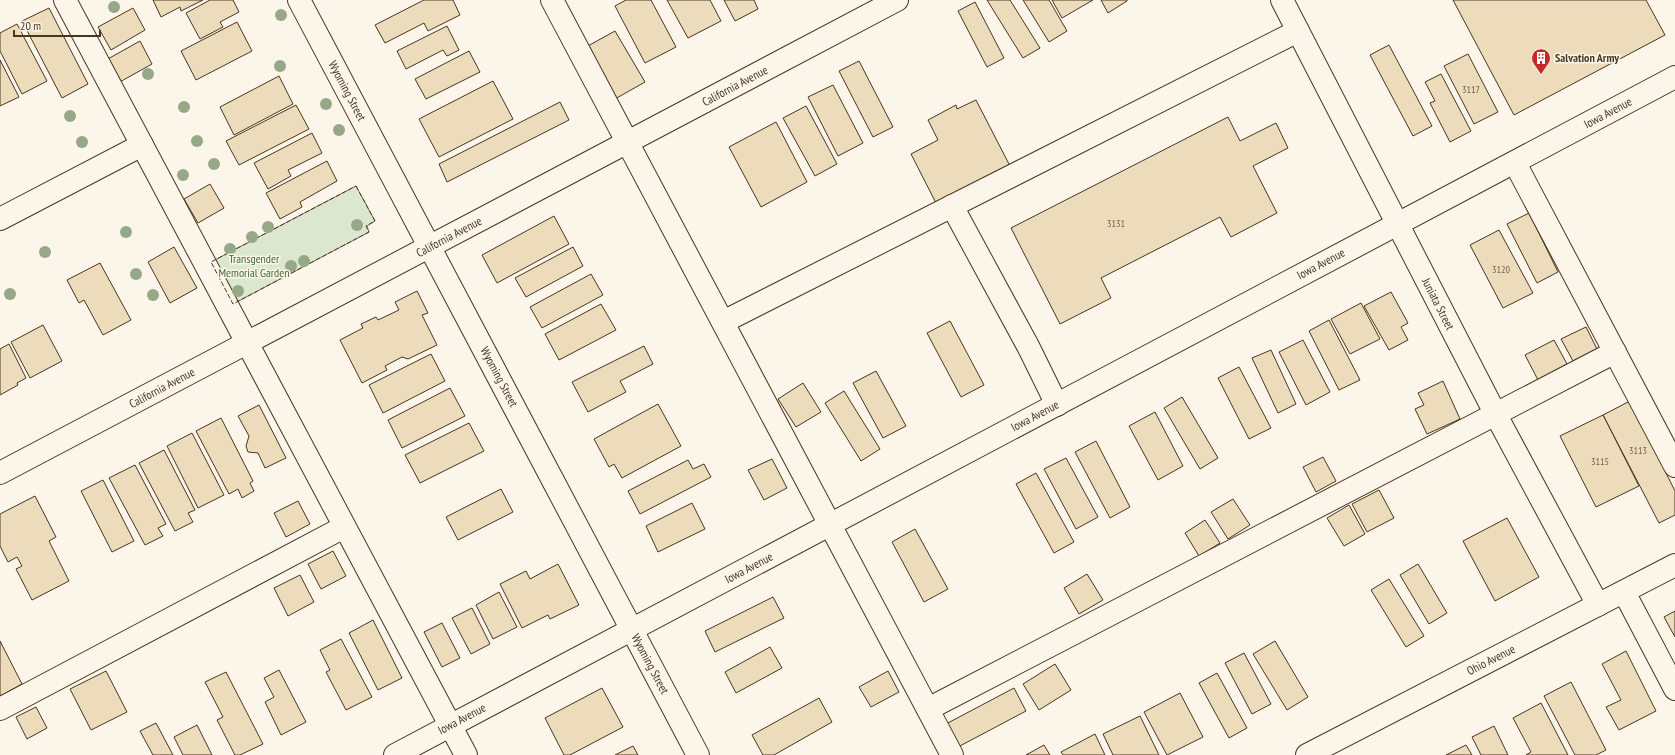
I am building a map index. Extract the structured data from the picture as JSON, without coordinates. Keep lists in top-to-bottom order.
{
  "streets": {
    "street": [
      "California Avenue",
      "Wyoming Street",
      "Iowa Avenue",
      "Juniata Street",
      "Ohio Avenue"
    ]
  },
  "crossings": [
    ["California Avenue", "Wyoming Street"],
    ["Wyoming Street", "Iowa Avenue"],
    ["Iowa Avenue", "Juniata Street"],
    ["Juniata Street", "Ohio Avenue"]
  ],
  "parks": ["Transgender Memorial Garden"],
  "places": {
    "building": ["Salvation Army"]
  },
  "house_numbers": [
    "3117",
    "3131",
    "3120",
    "3113",
    "3115"
  ],
  "scale_bar": "20 m"
}
